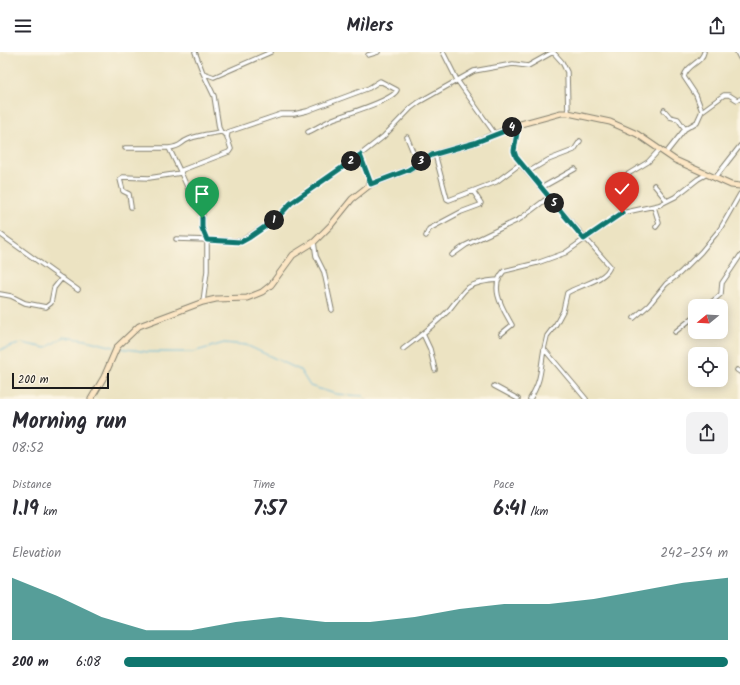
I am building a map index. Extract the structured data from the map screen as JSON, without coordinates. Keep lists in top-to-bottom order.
{
  "scale_bar": "200 m",
  "north": "left",
  "page": {
    "header": "Milers",
    "pins": [
      "4",
      "2",
      "3",
      "5",
      "1"
    ],
    "scale": "200 m",
    "heading": ["Morning run", "08:52"],
    "stats": [
      ["Distance", "1.19 km"],
      ["Time", "7:57"],
      ["Pace", "6:41 /km"]
    ],
    "chart": ["Elevation", "242–254 m"],
    "list": [
      {
        "name": "200 m",
        "note": "6:08"
      }
    ]
  }
}
